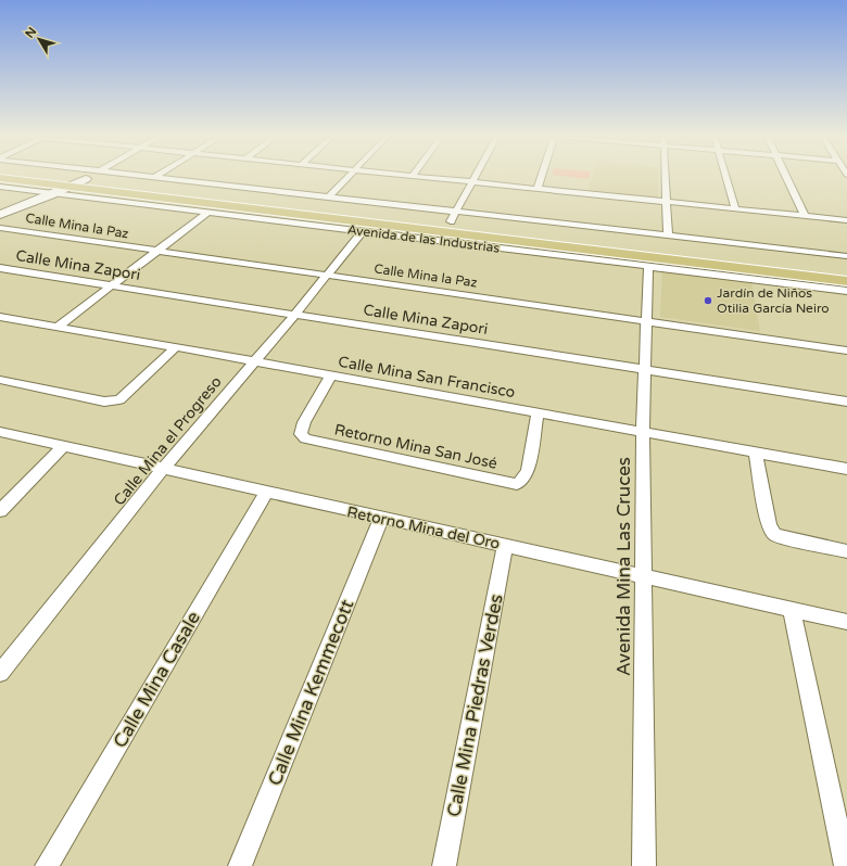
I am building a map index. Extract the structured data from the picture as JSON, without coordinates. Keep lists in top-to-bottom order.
{
  "streets": {
    "main road": ["Avenida de las Industrias"],
    "street": [
      "Calle Mina la Paz",
      "Calle Mina Zapori",
      "Calle Mina San Francisco",
      "Calle Mina el Progreso",
      "Retorno Mina San José",
      "Retorno Mina del Oro",
      "Avenida Mina Las Cruces",
      "Calle Mina Casale",
      "Calle Mina Kemmecott",
      "Calle Mina Piedras Verdes"
    ]
  },
  "crossings": [
    ["Calle Mina la Paz", "Calle Mina el Progreso"],
    ["Calle Mina la Paz", "Avenida Mina Las Cruces"],
    ["Avenida de las Industrias", "Calle Mina el Progreso"],
    ["Avenida de las Industrias", "Avenida Mina Las Cruces"],
    ["Calle Mina Zapori", "Calle Mina el Progreso"],
    ["Calle Mina Zapori", "Avenida Mina Las Cruces"],
    ["Calle Mina San Francisco", "Calle Mina el Progreso"],
    ["Calle Mina San Francisco", "Retorno Mina San José"],
    ["Calle Mina San Francisco", "Avenida Mina Las Cruces"],
    ["Calle Mina el Progreso", "Retorno Mina del Oro"],
    ["Retorno Mina del Oro", "Avenida Mina Las Cruces"],
    ["Retorno Mina del Oro", "Calle Mina Casale"],
    ["Retorno Mina del Oro", "Calle Mina Kemmecott"],
    ["Retorno Mina del Oro", "Calle Mina Piedras Verdes"]
  ],
  "places": ["Jardín de Niños Otilia García Neiro"],
  "north": "top left"
}
